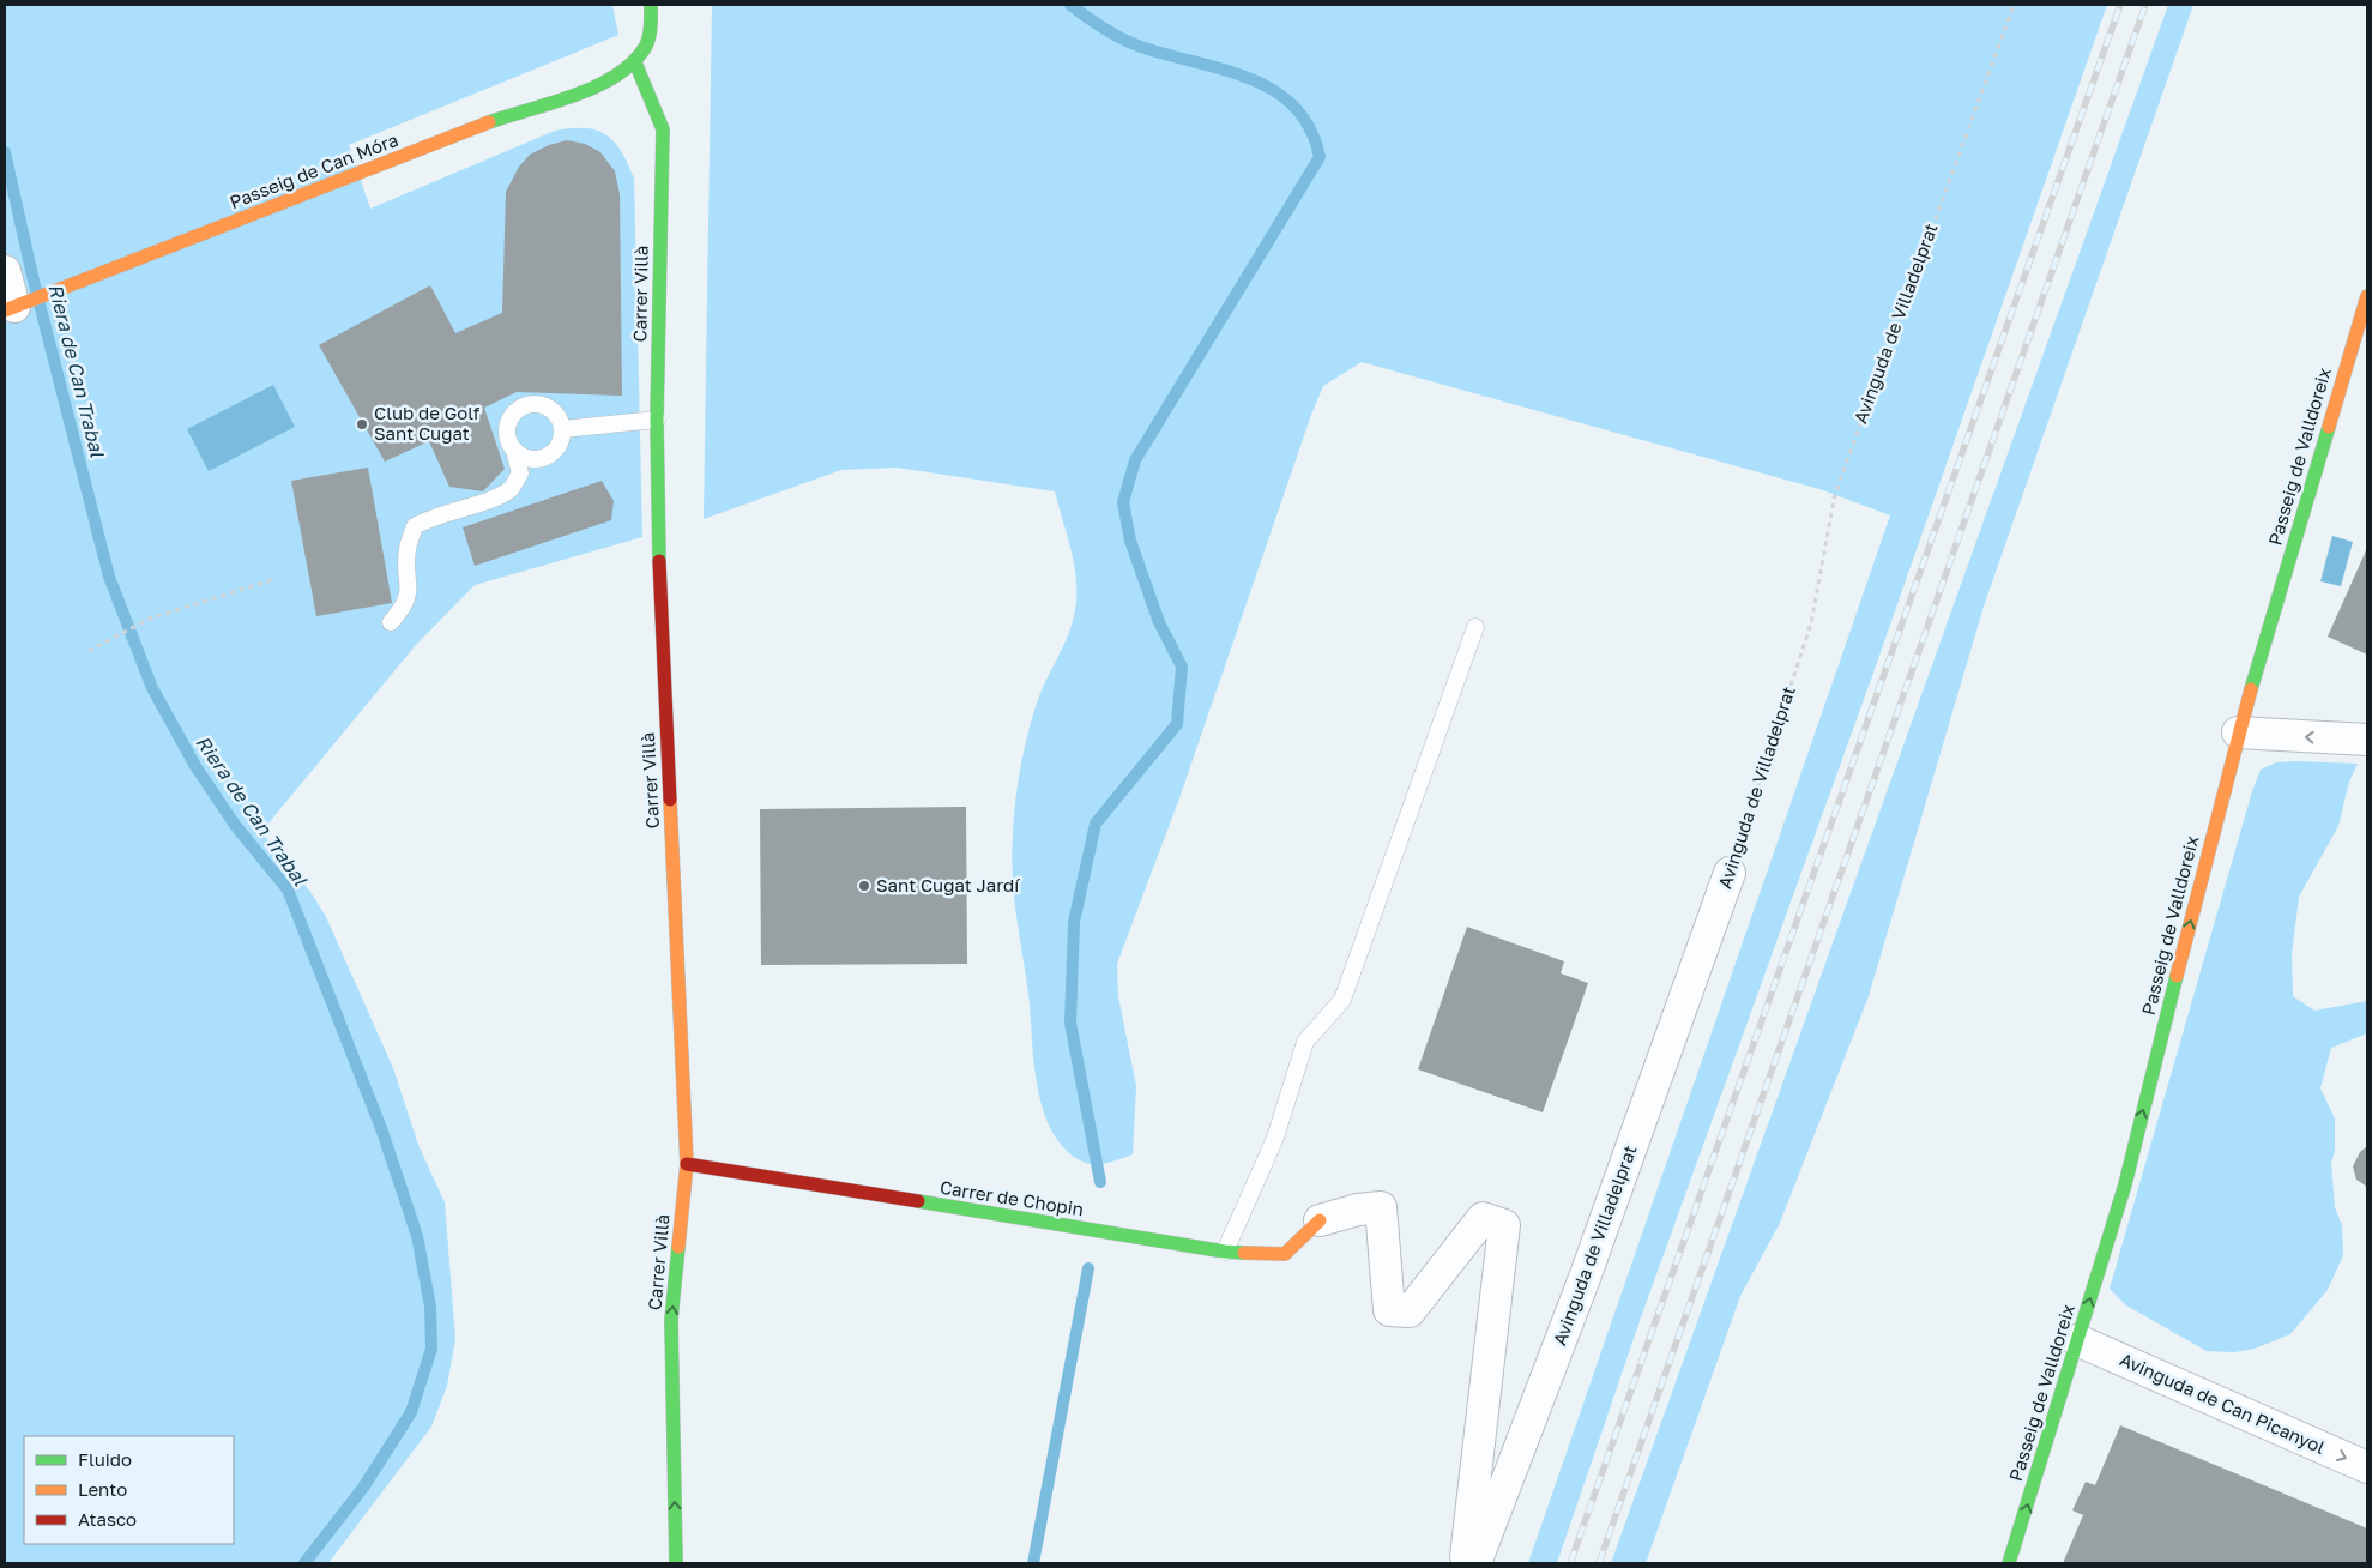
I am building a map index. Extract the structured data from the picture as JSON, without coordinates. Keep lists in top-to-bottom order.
{
  "streets": {
    "street": [
      "Passeig de Can Móra",
      "Carrer Villà",
      "Avinguda de Villadelprat",
      "Passeig de Valldoreix",
      "Carrer de Chopin",
      "Avinguda de Can Picanyol"
    ]
  },
  "crossings": [
    ["Passeig de Can Móra", "Carrer Villà"],
    ["Carrer Villà", "Carrer de Chopin"],
    ["Passeig de Valldoreix", "Avinguda de Can Picanyol"]
  ],
  "one_way": ["Passeig de Valldoreix", "Avinguda de Can Picanyol"],
  "water": ["Riera de Can Trabal"],
  "places": ["Club de Golf Sant Cugat", "Sant Cugat Jardí"],
  "legend": ["Fluido", "Lento", "Atasco"]
}
